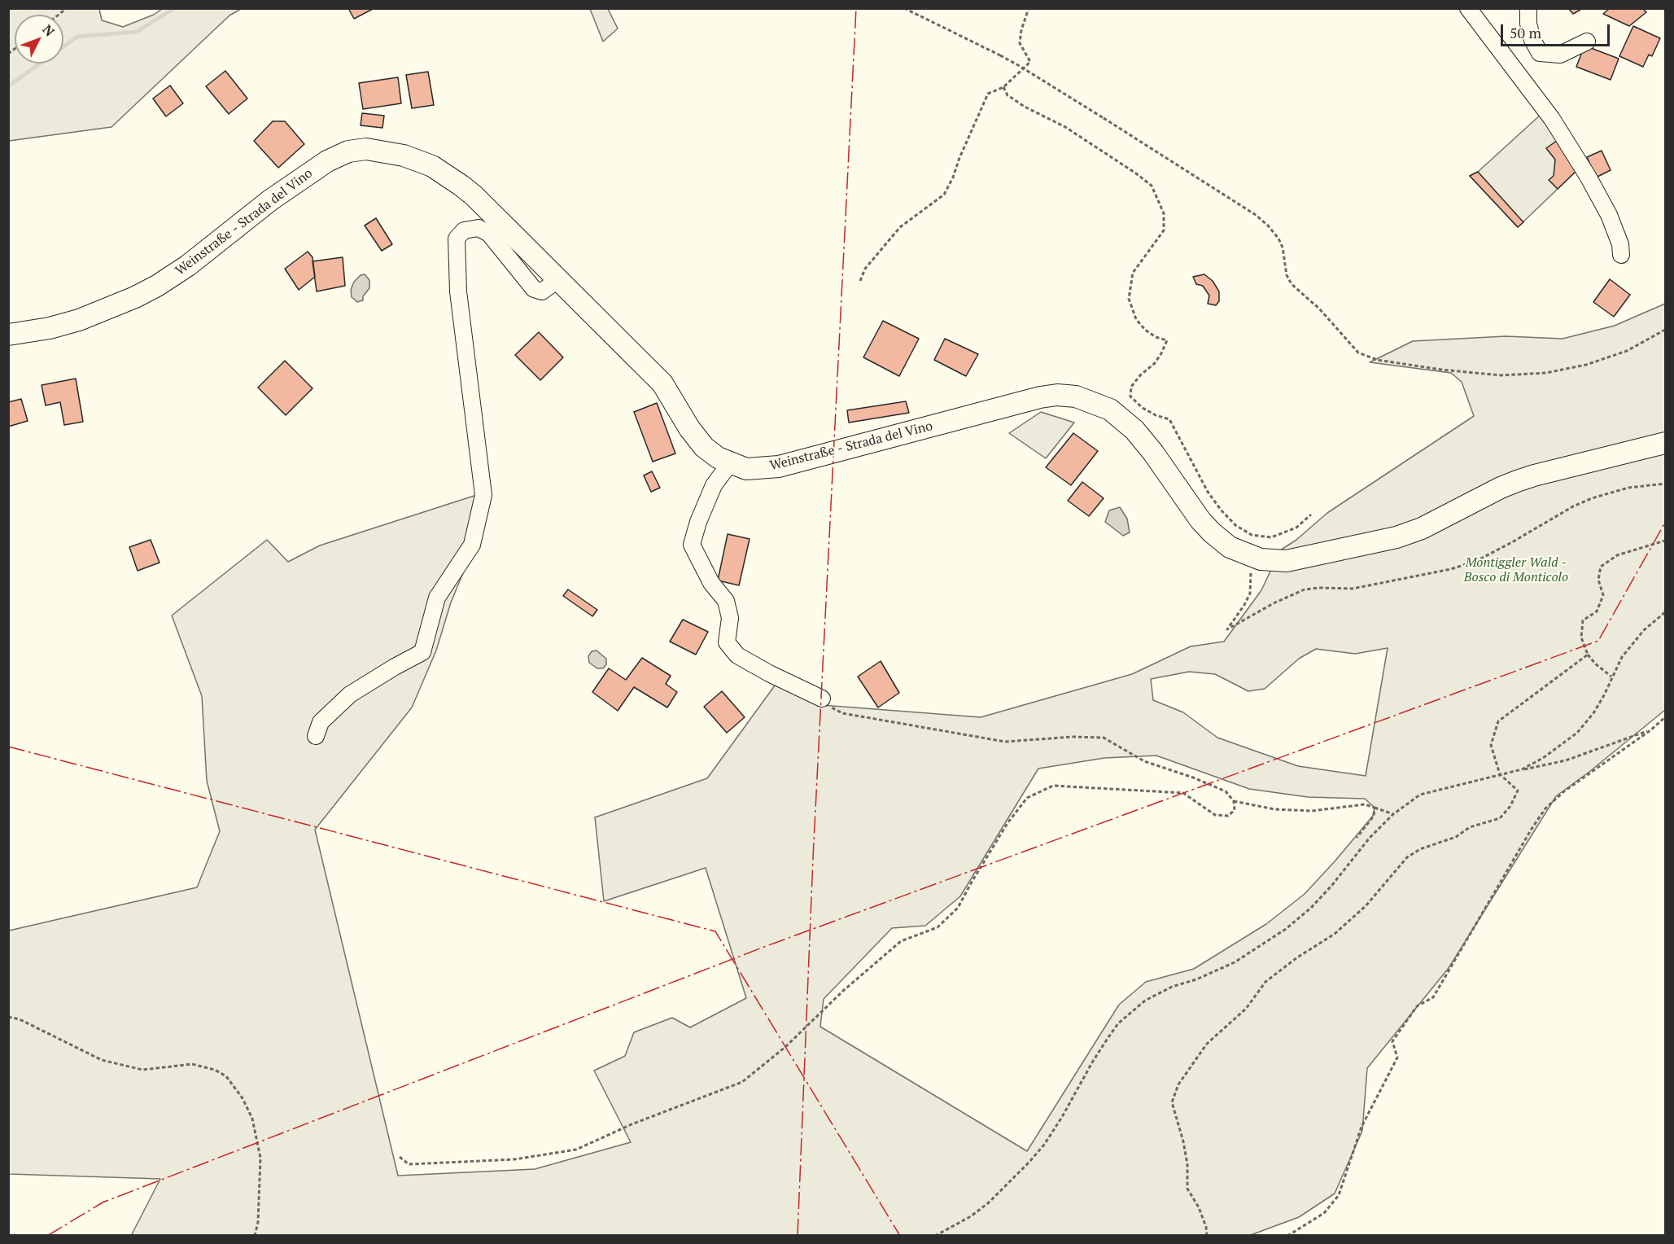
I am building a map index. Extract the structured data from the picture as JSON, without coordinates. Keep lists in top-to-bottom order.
{
  "streets": {
    "main road": ["Weinstraße - Strada del Vino"]
  },
  "parks": ["Montiggler Wald - Bosco di Monticolo"],
  "scale_bar": "50 m",
  "north": "top right"
}
